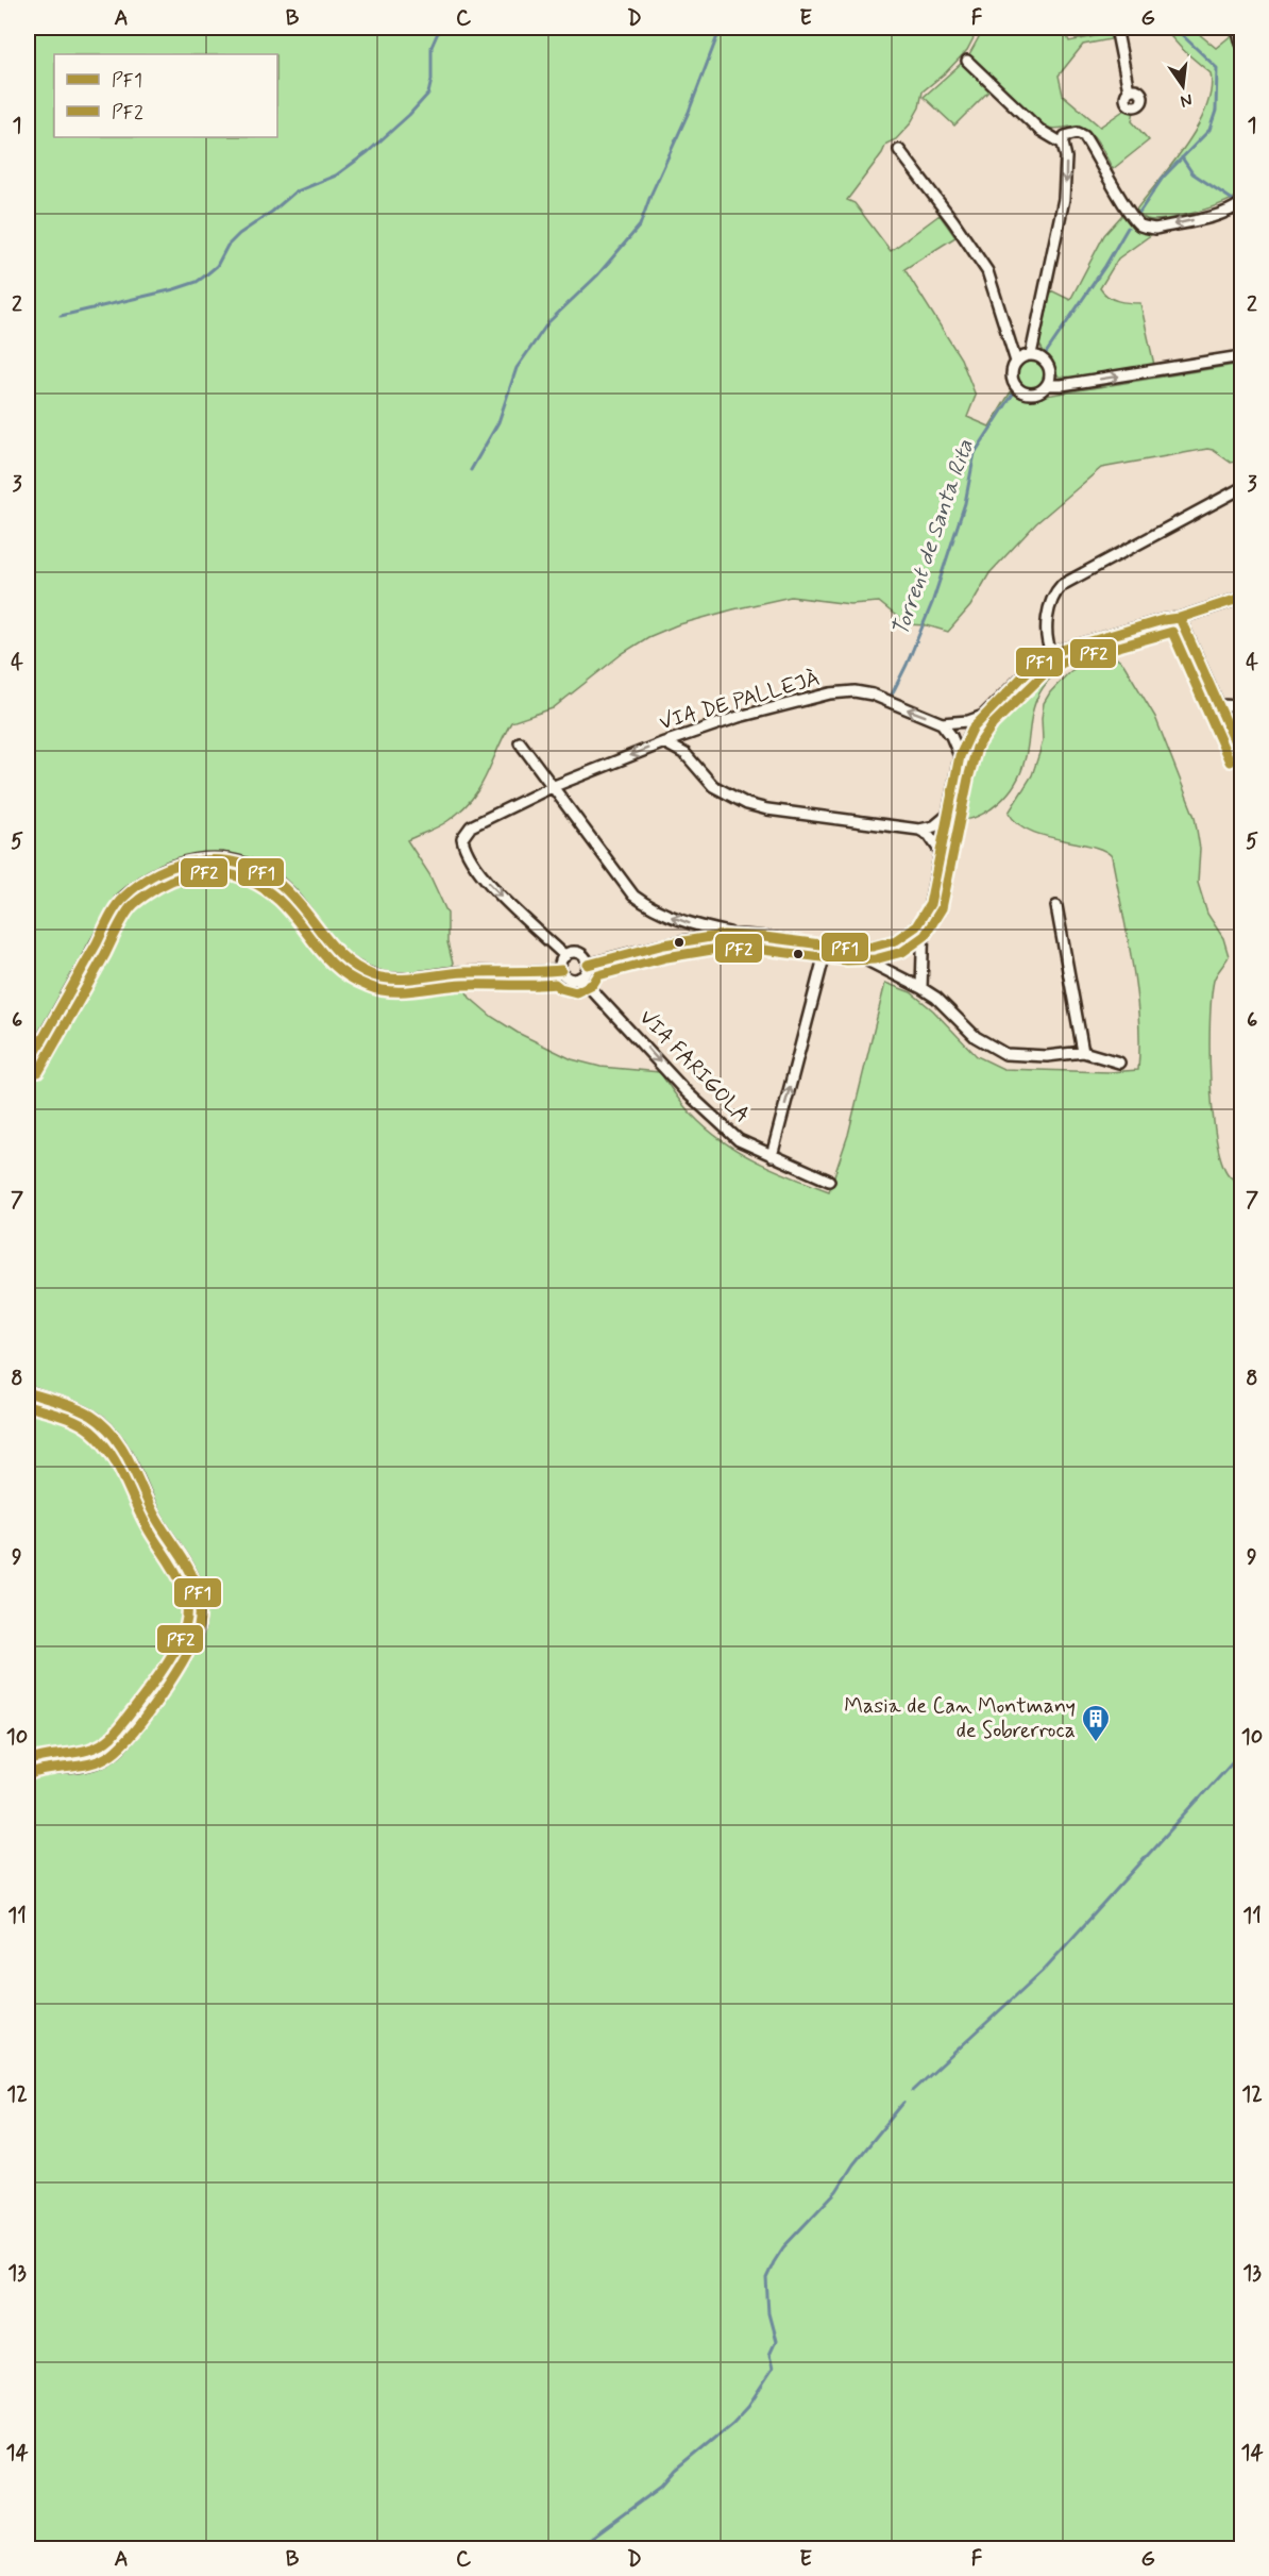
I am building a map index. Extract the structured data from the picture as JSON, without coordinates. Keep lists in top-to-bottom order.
{
  "streets": {
    "street": ["VIA DE PALLEJÀ", "VIA FARIGOLA"]
  },
  "crossings": [
    ["VIA DE PALLEJÀ", "VIA FARIGOLA"]
  ],
  "one_way": ["VIA FARIGOLA"],
  "water": ["Torrent de Santa Rita"],
  "places": {
    "building": ["Masia de Can Montmany de Sobrerroca"]
  },
  "lines": ["transit line PF1", "transit line PF2"],
  "legend": ["PF1", "PF2"],
  "north": "bottom",
  "grid": {
    "columns": [
      "A",
      "B",
      "C",
      "D",
      "E",
      "F",
      "G"
    ],
    "rows": [
      "1",
      "2",
      "3",
      "4",
      "5",
      "6",
      "7",
      "8",
      "9",
      "10",
      "11",
      "12",
      "13",
      "14"
    ]
  }
}
